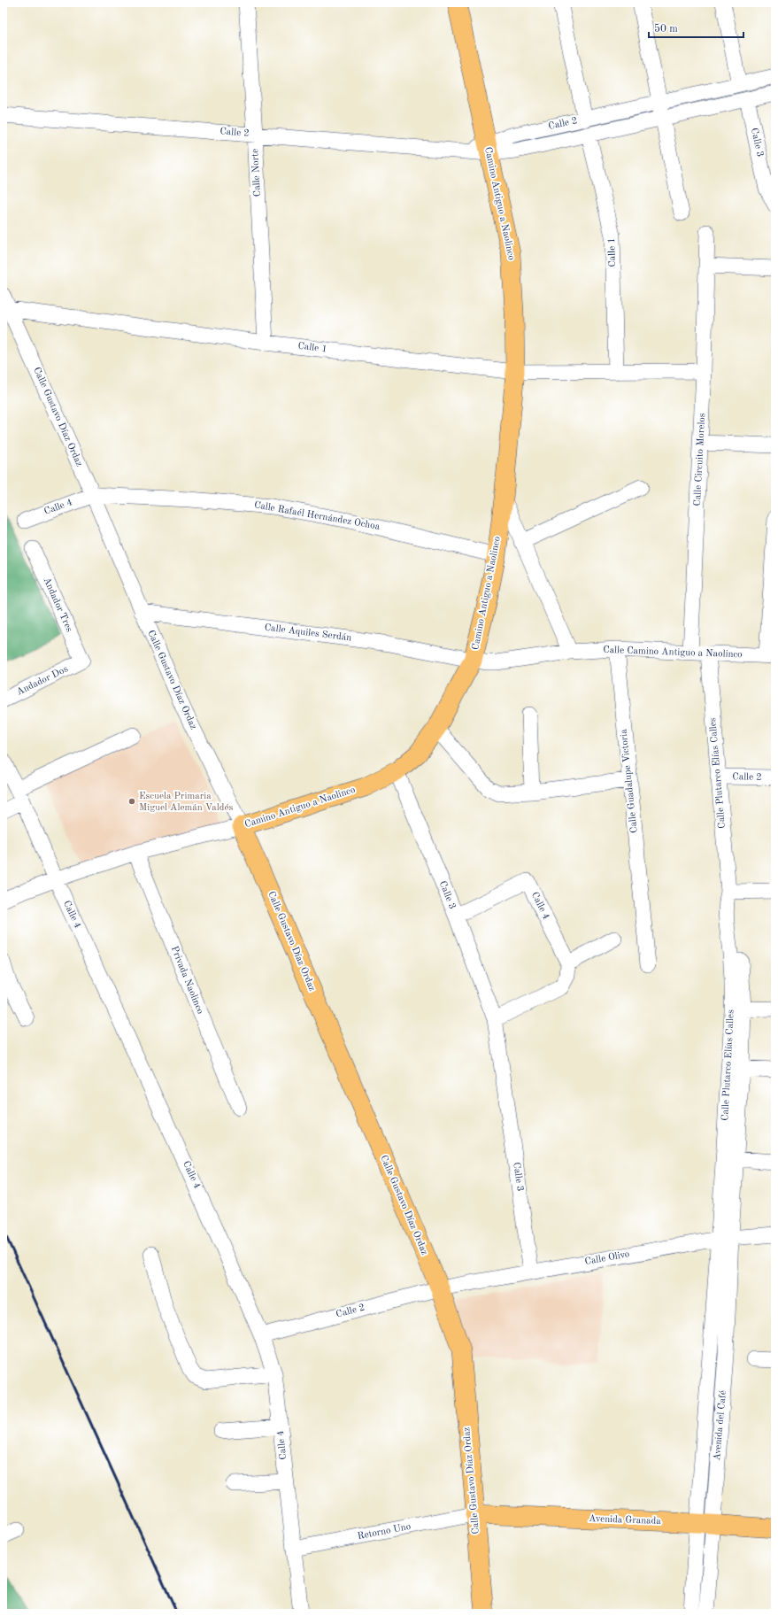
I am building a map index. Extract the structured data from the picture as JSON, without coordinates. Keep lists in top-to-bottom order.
{
  "streets": {
    "main road": ["Camino Antiguo a Naolinco", "Calle Gustavo Díaz Ordaz", "Avenida Granada"],
    "street": [
      "Calle 2",
      "Calle 3",
      "Calle Norte",
      "Calle 1",
      "Calle Circuito Morelos",
      "Calle 4",
      "Calle Rafaél Hernández Ochoa",
      "Andador Tres",
      "Calle Aquiles Serdán",
      "Calle Camino Antiguo a Naolinco",
      "Andador Dos",
      "Calle Plutarco Elías Calles",
      "Calle Guadalupe Victoria",
      "Privada Naolinco",
      "Calle Olivo",
      "Avenida del Café",
      "Retorno Uno"
    ]
  },
  "crossings": [
    ["Calle 2", "Calle 3"],
    ["Calle 2", "Calle Norte"],
    ["Calle 2", "Camino Antiguo a Naolinco"],
    ["Calle 2", "Calle 1"],
    ["Calle 2", "Calle Gustavo Díaz Ordaz"],
    ["Calle 2", "Calle 4"],
    ["Calle 2", "Calle Plutarco Elías Calles"],
    ["Calle 2", "Calle Olivo"],
    ["Calle 3", "Camino Antiguo a Naolinco"],
    ["Calle 3", "Calle 4"],
    ["Calle 3", "Calle Olivo"],
    ["Calle Norte", "Calle 1"],
    ["Camino Antiguo a Naolinco", "Calle 1"],
    ["Camino Antiguo a Naolinco", "Calle Gustavo Díaz Ordaz"],
    ["Camino Antiguo a Naolinco", "Calle 4"],
    ["Camino Antiguo a Naolinco", "Calle Rafaél Hernández Ochoa"],
    ["Camino Antiguo a Naolinco", "Calle Aquiles Serdán"],
    ["Camino Antiguo a Naolinco", "Calle Camino Antiguo a Naolinco"],
    ["Camino Antiguo a Naolinco", "Privada Naolinco"],
    ["Calle 1", "Calle Gustavo Díaz Ordaz"],
    ["Calle 1", "Calle Circuito Morelos"],
    ["Calle Gustavo Díaz Ordaz", "Calle 4"],
    ["Calle Gustavo Díaz Ordaz", "Calle Rafaél Hernández Ochoa"],
    ["Calle Gustavo Díaz Ordaz", "Calle Aquiles Serdán"],
    ["Calle Gustavo Díaz Ordaz", "Calle Olivo"],
    ["Calle Gustavo Díaz Ordaz", "Avenida Granada"],
    ["Calle Gustavo Díaz Ordaz", "Retorno Uno"],
    ["Calle Circuito Morelos", "Calle Camino Antiguo a Naolinco"],
    ["Calle 4", "Calle Rafaél Hernández Ochoa"],
    ["Calle 4", "Retorno Uno"],
    ["Andador Tres", "Andador Dos"],
    ["Calle Aquiles Serdán", "Calle Camino Antiguo a Naolinco"],
    ["Calle Camino Antiguo a Naolinco", "Calle Plutarco Elías Calles"],
    ["Calle Camino Antiguo a Naolinco", "Calle Guadalupe Victoria"],
    ["Calle Plutarco Elías Calles", "Calle Olivo"],
    ["Calle Plutarco Elías Calles", "Avenida del Café"],
    ["Calle Olivo", "Avenida del Café"],
    ["Avenida del Café", "Avenida Granada"],
    ["Avenida Granada", "Retorno Uno"]
  ],
  "places": ["Escuela Primaria Miguel Alemán Valdés"],
  "scale_bar": "50 m"
}
